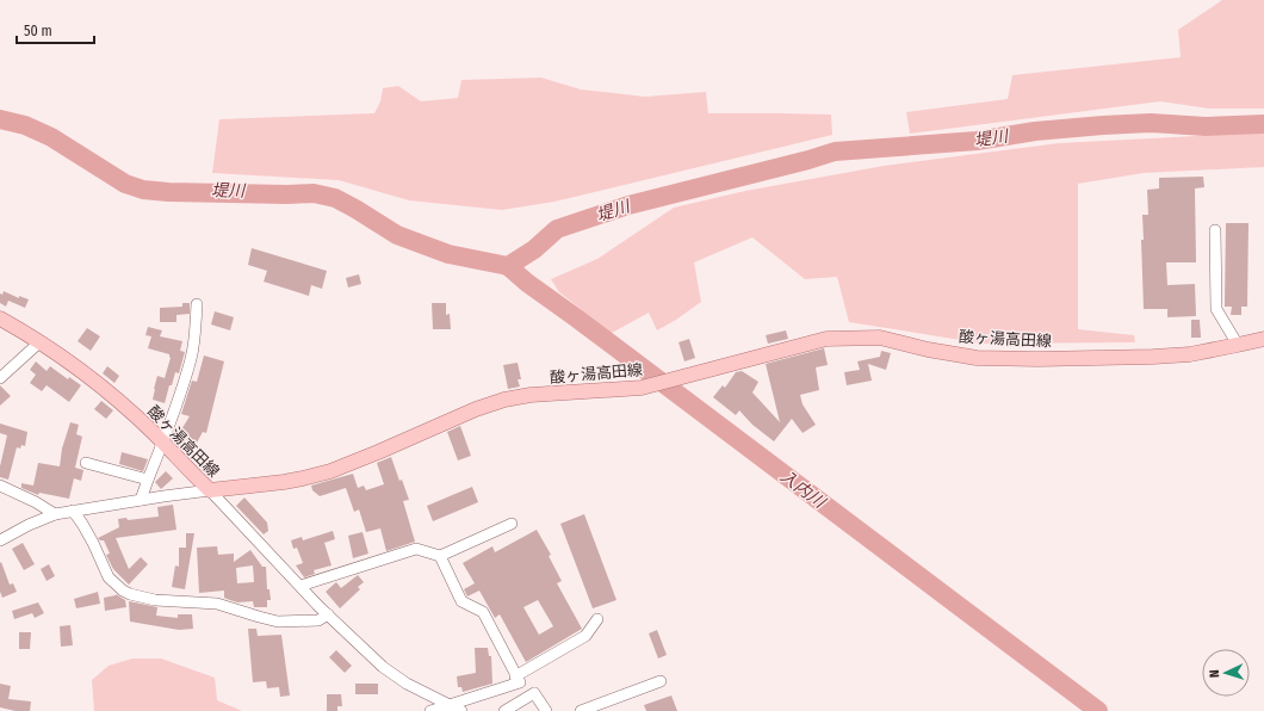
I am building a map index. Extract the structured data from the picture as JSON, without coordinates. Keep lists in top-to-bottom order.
{
  "streets": {
    "main road": ["酸ヶ湯高田線"]
  },
  "water": ["堤川", "入内川"],
  "scale_bar": "50 m",
  "north": "left"
}
